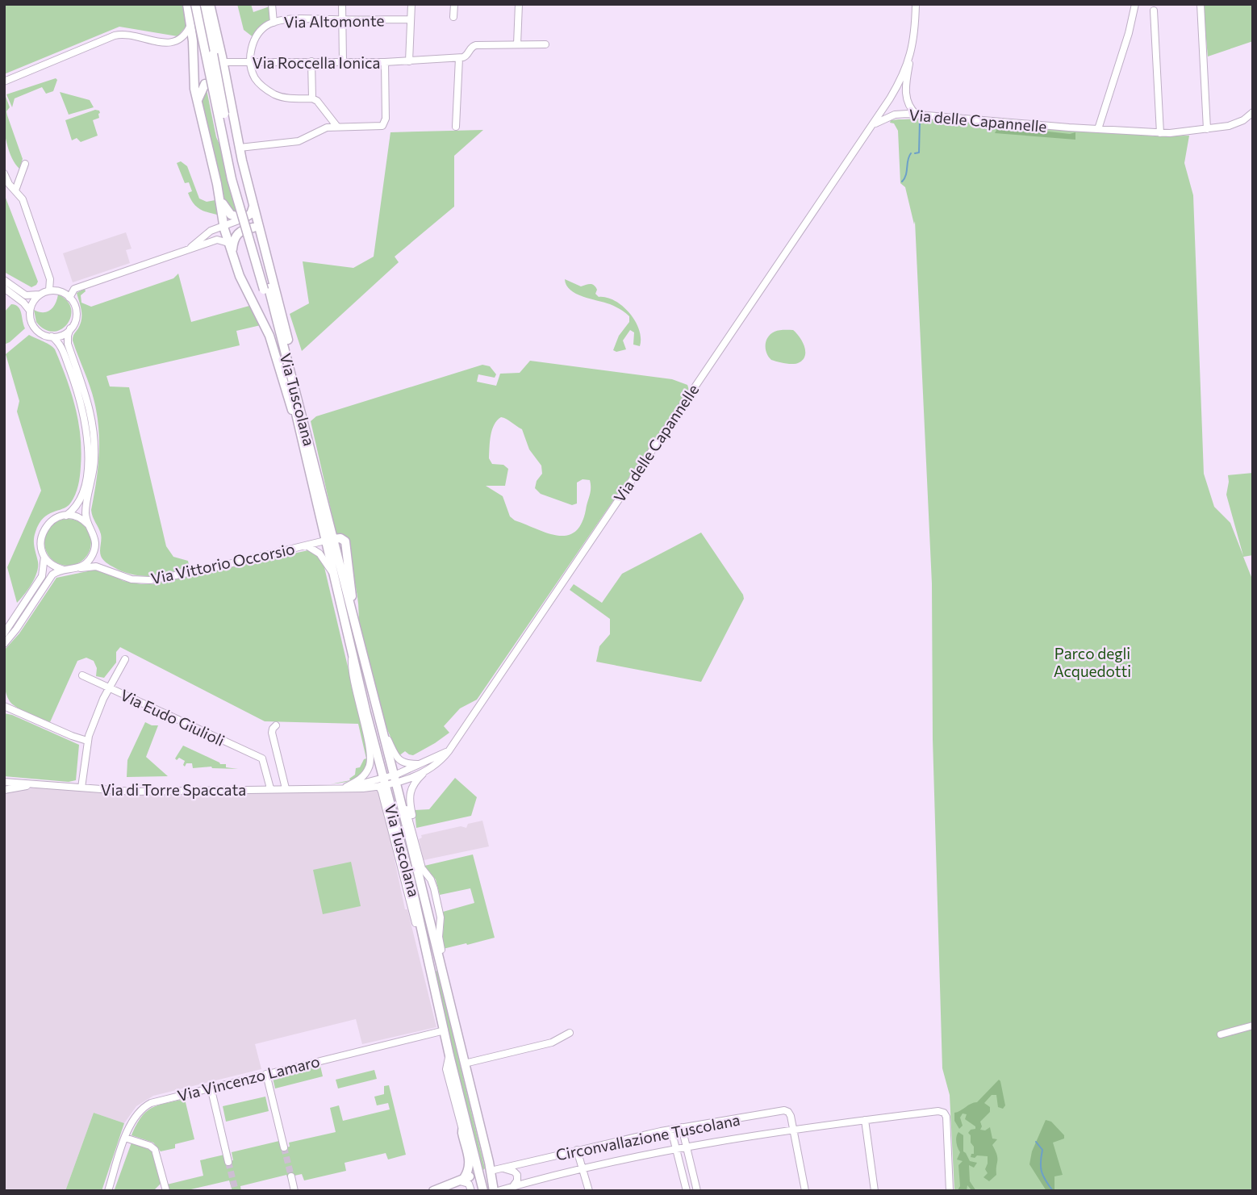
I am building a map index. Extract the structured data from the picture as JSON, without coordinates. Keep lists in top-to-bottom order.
{
  "streets": {
    "main road": ["Via Tuscolana"],
    "street": [
      "Via Altomonte",
      "Via Roccella Ionica",
      "Via delle Capannelle",
      "Via Vittorio Occorsio",
      "Via Eudo Giulioli",
      "Via di Torre Spaccata",
      "Via Vincenzo Lamaro",
      "Circonvallazione Tuscolana"
    ]
  },
  "crossings": [
    ["Via Altomonte", "Via Roccella Ionica"],
    ["Via delle Capannelle", "Via Tuscolana"],
    ["Via delle Capannelle", "Via di Torre Spaccata"],
    ["Via Tuscolana", "Via Vittorio Occorsio"],
    ["Via Tuscolana", "Via di Torre Spaccata"],
    ["Via Tuscolana", "Via Vincenzo Lamaro"],
    ["Via Tuscolana", "Circonvallazione Tuscolana"]
  ],
  "parks": ["Parco degli Acquedotti"]
}
